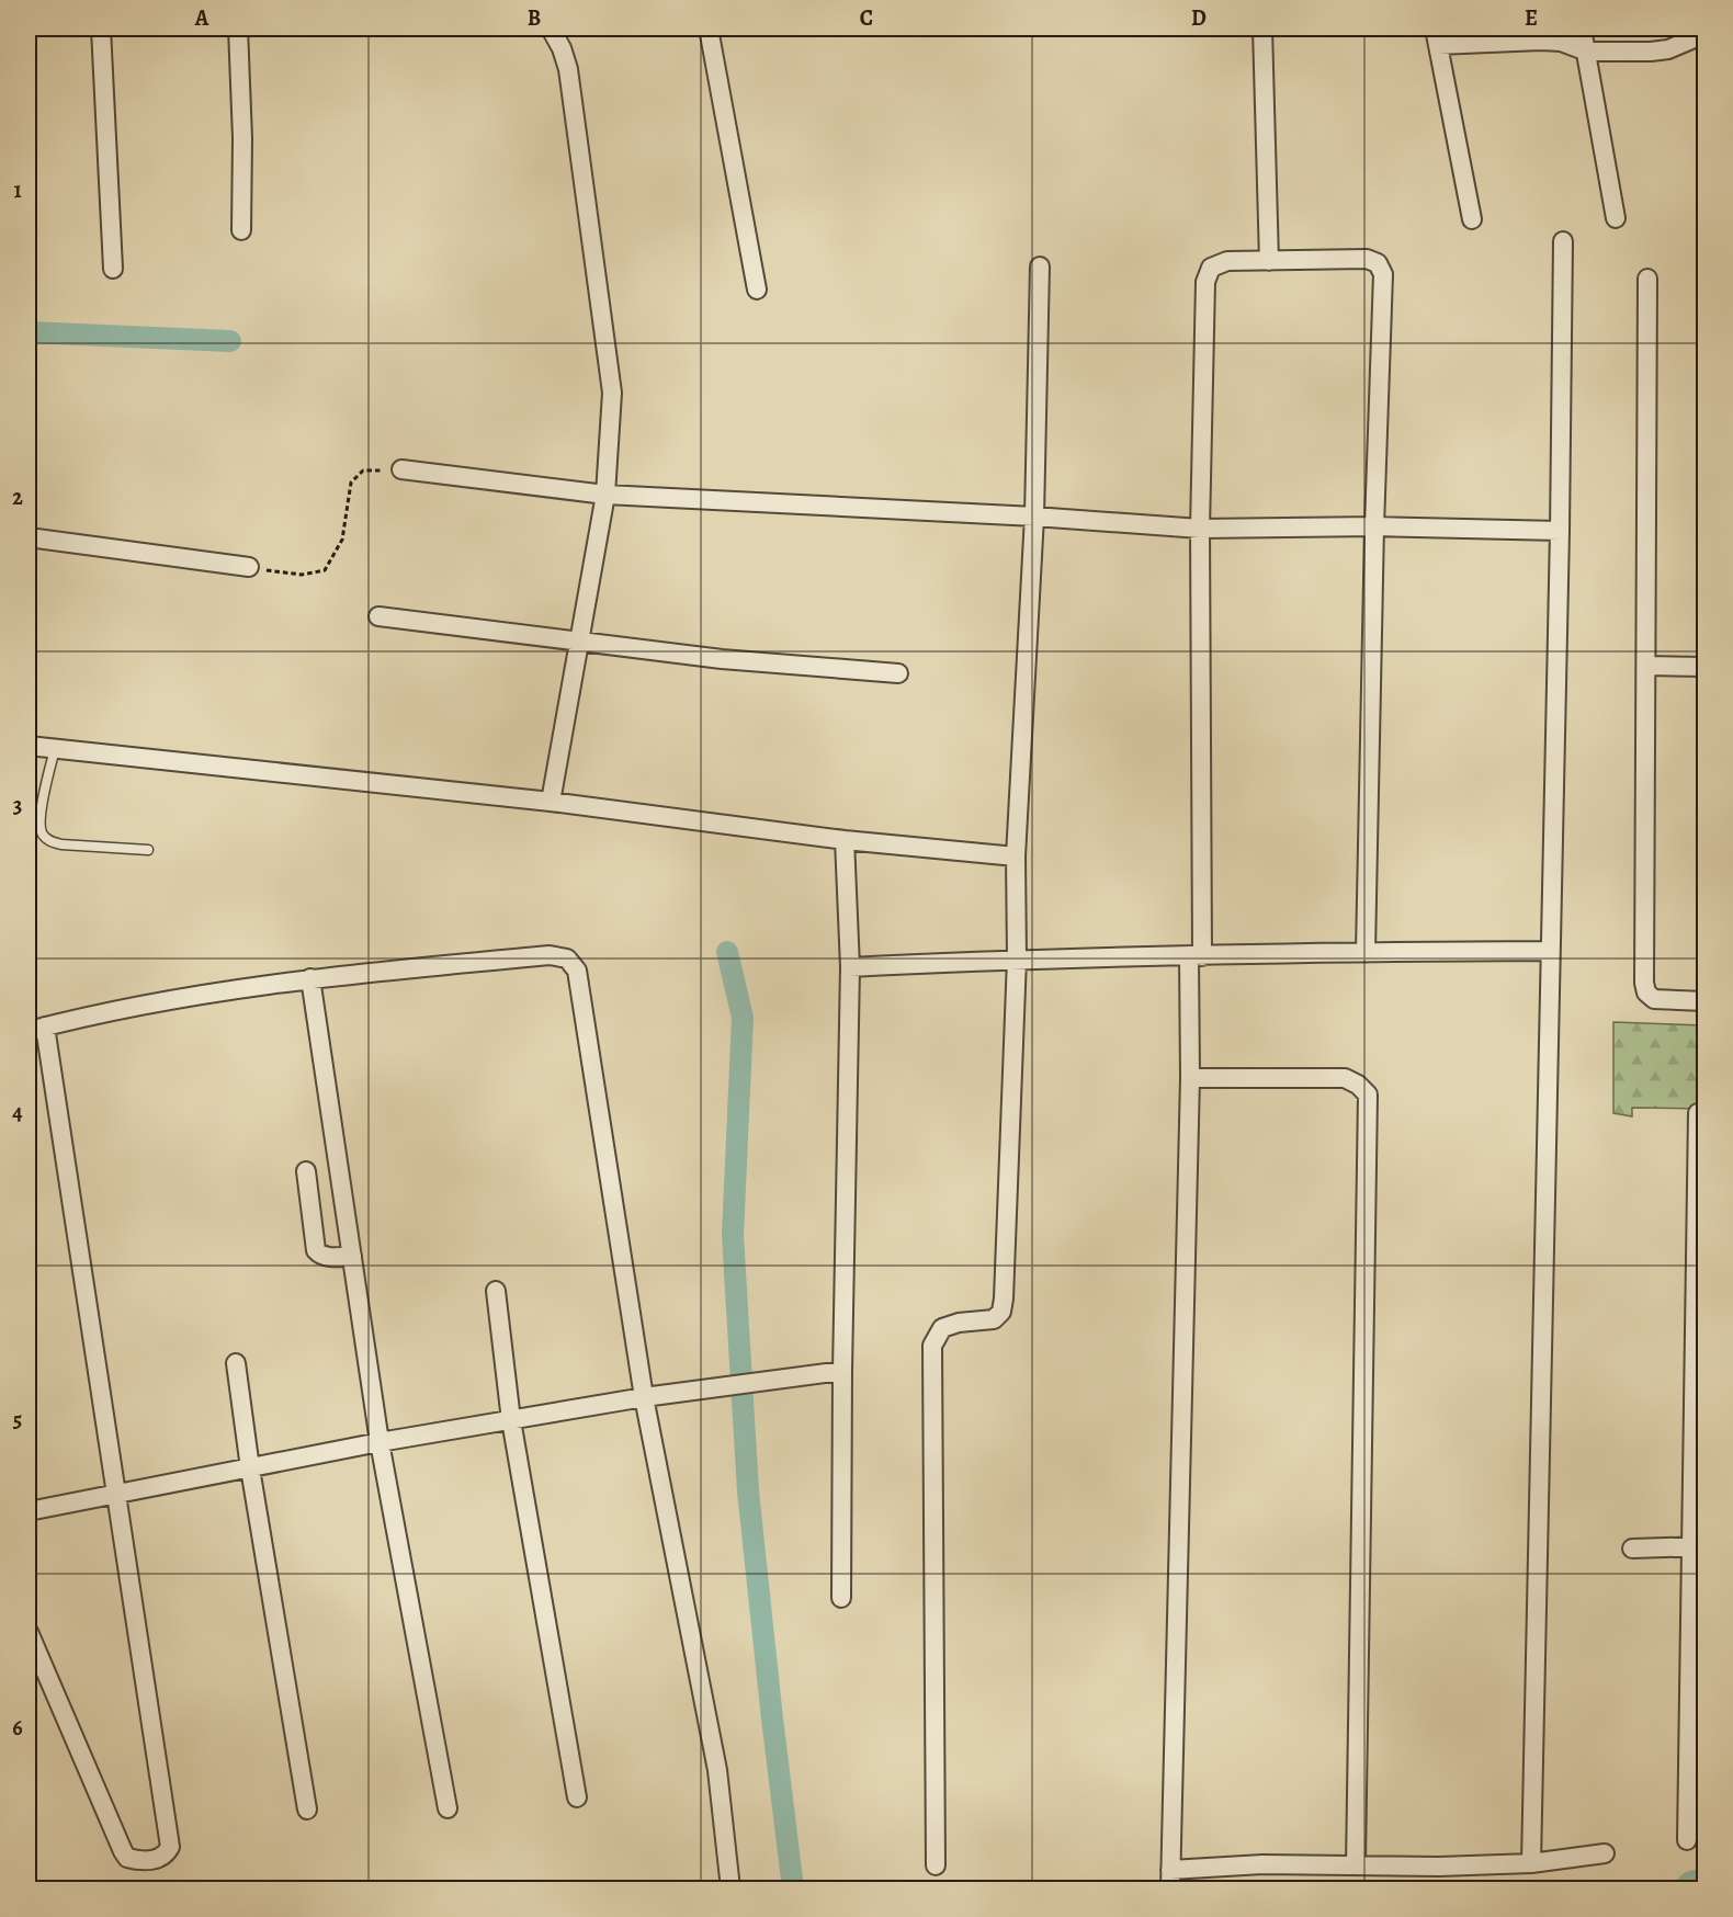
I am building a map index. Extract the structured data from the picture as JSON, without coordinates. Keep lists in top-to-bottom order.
{
  "grid": {
    "columns": [
      "A",
      "B",
      "C",
      "D",
      "E"
    ],
    "rows": [
      "1",
      "2",
      "3",
      "4",
      "5",
      "6"
    ]
  }
}
